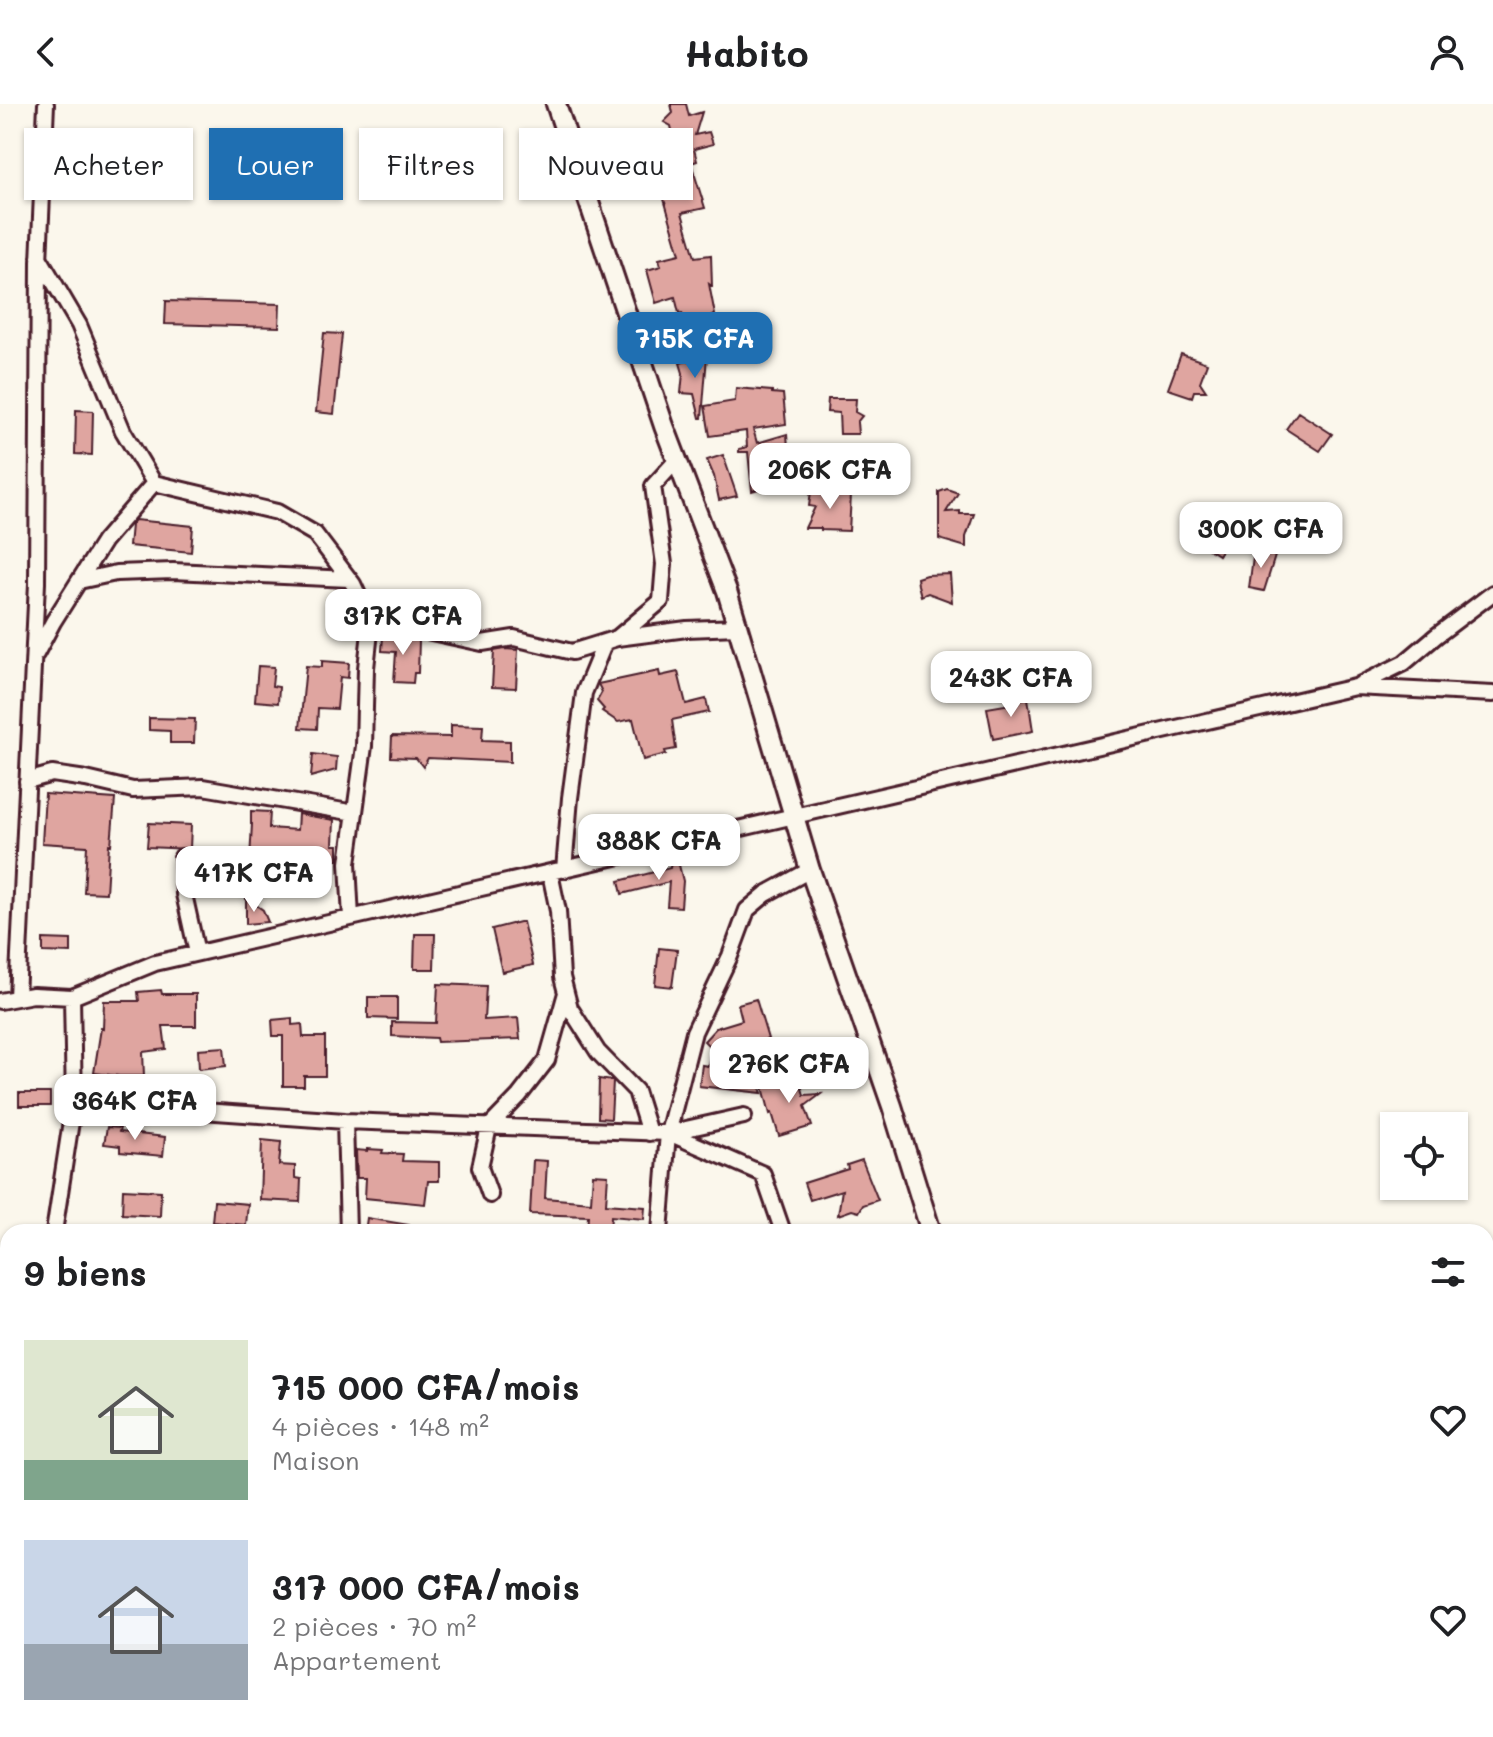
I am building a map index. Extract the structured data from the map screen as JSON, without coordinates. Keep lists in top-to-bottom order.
{
  "page": {
    "header": "Habito",
    "chip": [
      "Acheter",
      "Louer",
      "Filtres",
      "Nouveau"
    ],
    "price": [
      "715K CFA",
      "206K CFA",
      "300K CFA",
      "317K CFA",
      "243K CFA",
      "388K CFA",
      "417K CFA",
      "276K CFA",
      "364K CFA"
    ],
    "heading": "9 biens",
    "list": [
      {
        "name": "715 000 CFA/mois",
        "note": "4 pièces · 148 m² · Maison"
      },
      {
        "name": "317 000 CFA/mois",
        "note": "2 pièces · 70 m² · Appartement"
      }
    ]
  }
}
